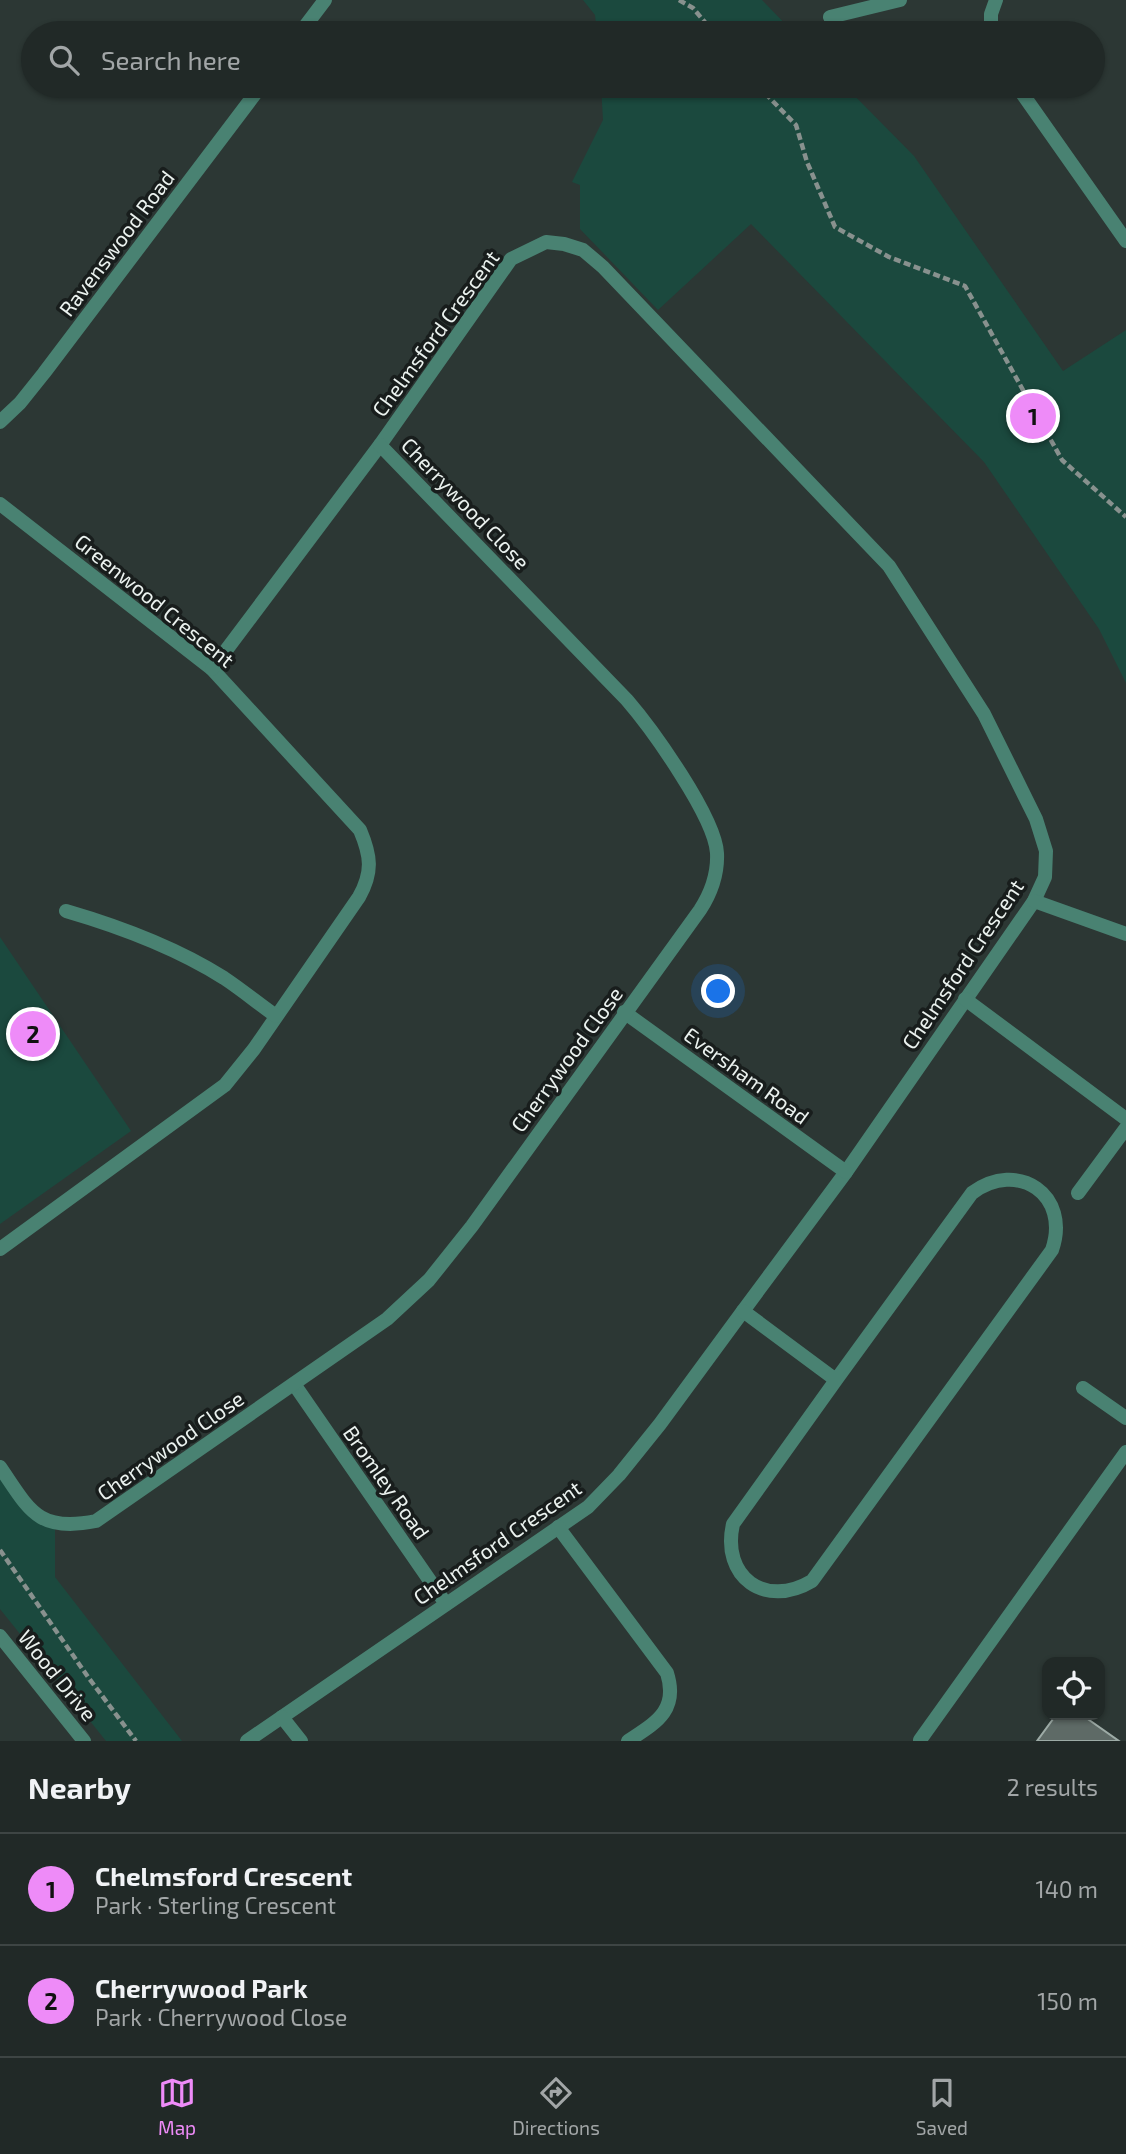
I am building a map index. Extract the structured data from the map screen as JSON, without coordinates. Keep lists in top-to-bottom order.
{
  "streets": {
    "street": [
      "Ravenswood Road",
      "Chelmsford Crescent",
      "Cherrywood Close",
      "Greenwood Crescent",
      "Eversham Road",
      "Bromley Road",
      "Wood Drive"
    ]
  },
  "crossings": [
    ["Chelmsford Crescent", "Cherrywood Close"],
    ["Chelmsford Crescent", "Greenwood Crescent"],
    ["Chelmsford Crescent", "Eversham Road"],
    ["Chelmsford Crescent", "Bromley Road"],
    ["Cherrywood Close", "Eversham Road"],
    ["Cherrywood Close", "Bromley Road"]
  ],
  "page": {
    "search": "Search here",
    "pins": ["1", "2"],
    "heading": ["Nearby", "2 results"],
    "list": [
      {
        "mark": "1",
        "name": "Chelmsford Crescent",
        "note": "Park · Sterling Crescent",
        "value": "140 m"
      },
      {
        "mark": "2",
        "name": "Cherrywood Park",
        "note": "Park · Cherrywood Close",
        "value": "150 m"
      }
    ],
    "nav": ["Map", "Directions", "Saved"]
  }
}
